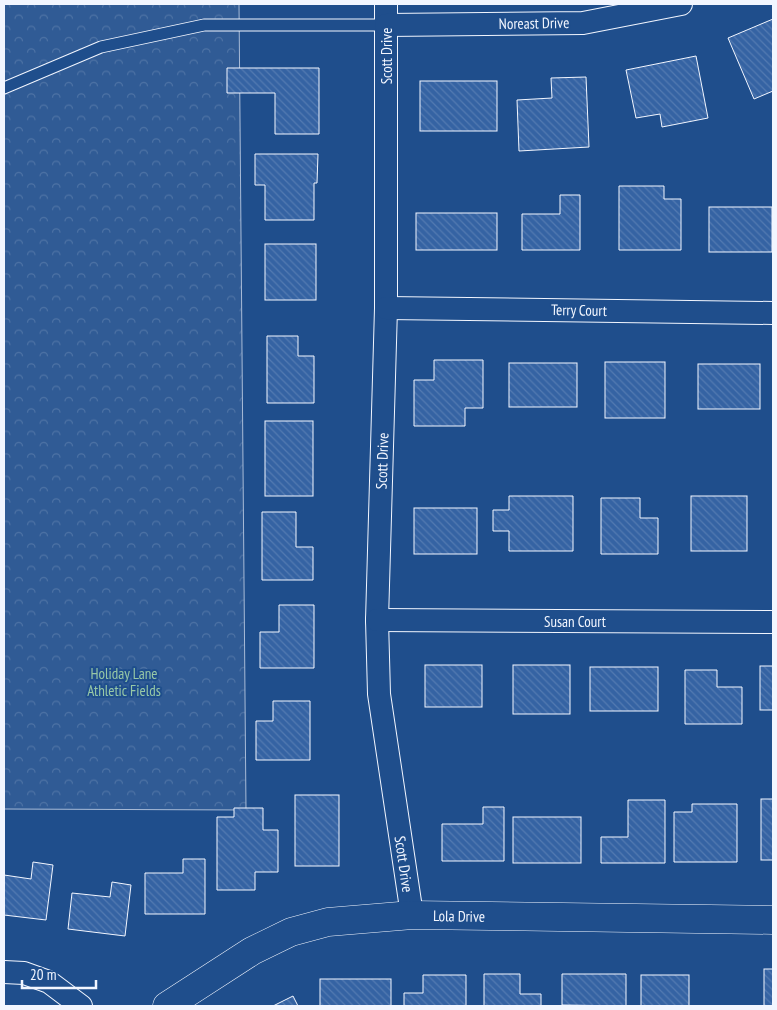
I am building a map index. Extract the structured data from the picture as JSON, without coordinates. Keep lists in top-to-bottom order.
{
  "streets": {
    "street": [
      "Noreast Drive",
      "Scott Drive",
      "Terry Court",
      "Susan Court",
      "Lola Drive"
    ]
  },
  "crossings": [
    ["Noreast Drive", "Scott Drive"],
    ["Scott Drive", "Terry Court"],
    ["Scott Drive", "Susan Court"],
    ["Scott Drive", "Lola Drive"]
  ],
  "parks": ["Holiday Lane Athletic Fields"],
  "scale_bar": "20 m"
}
